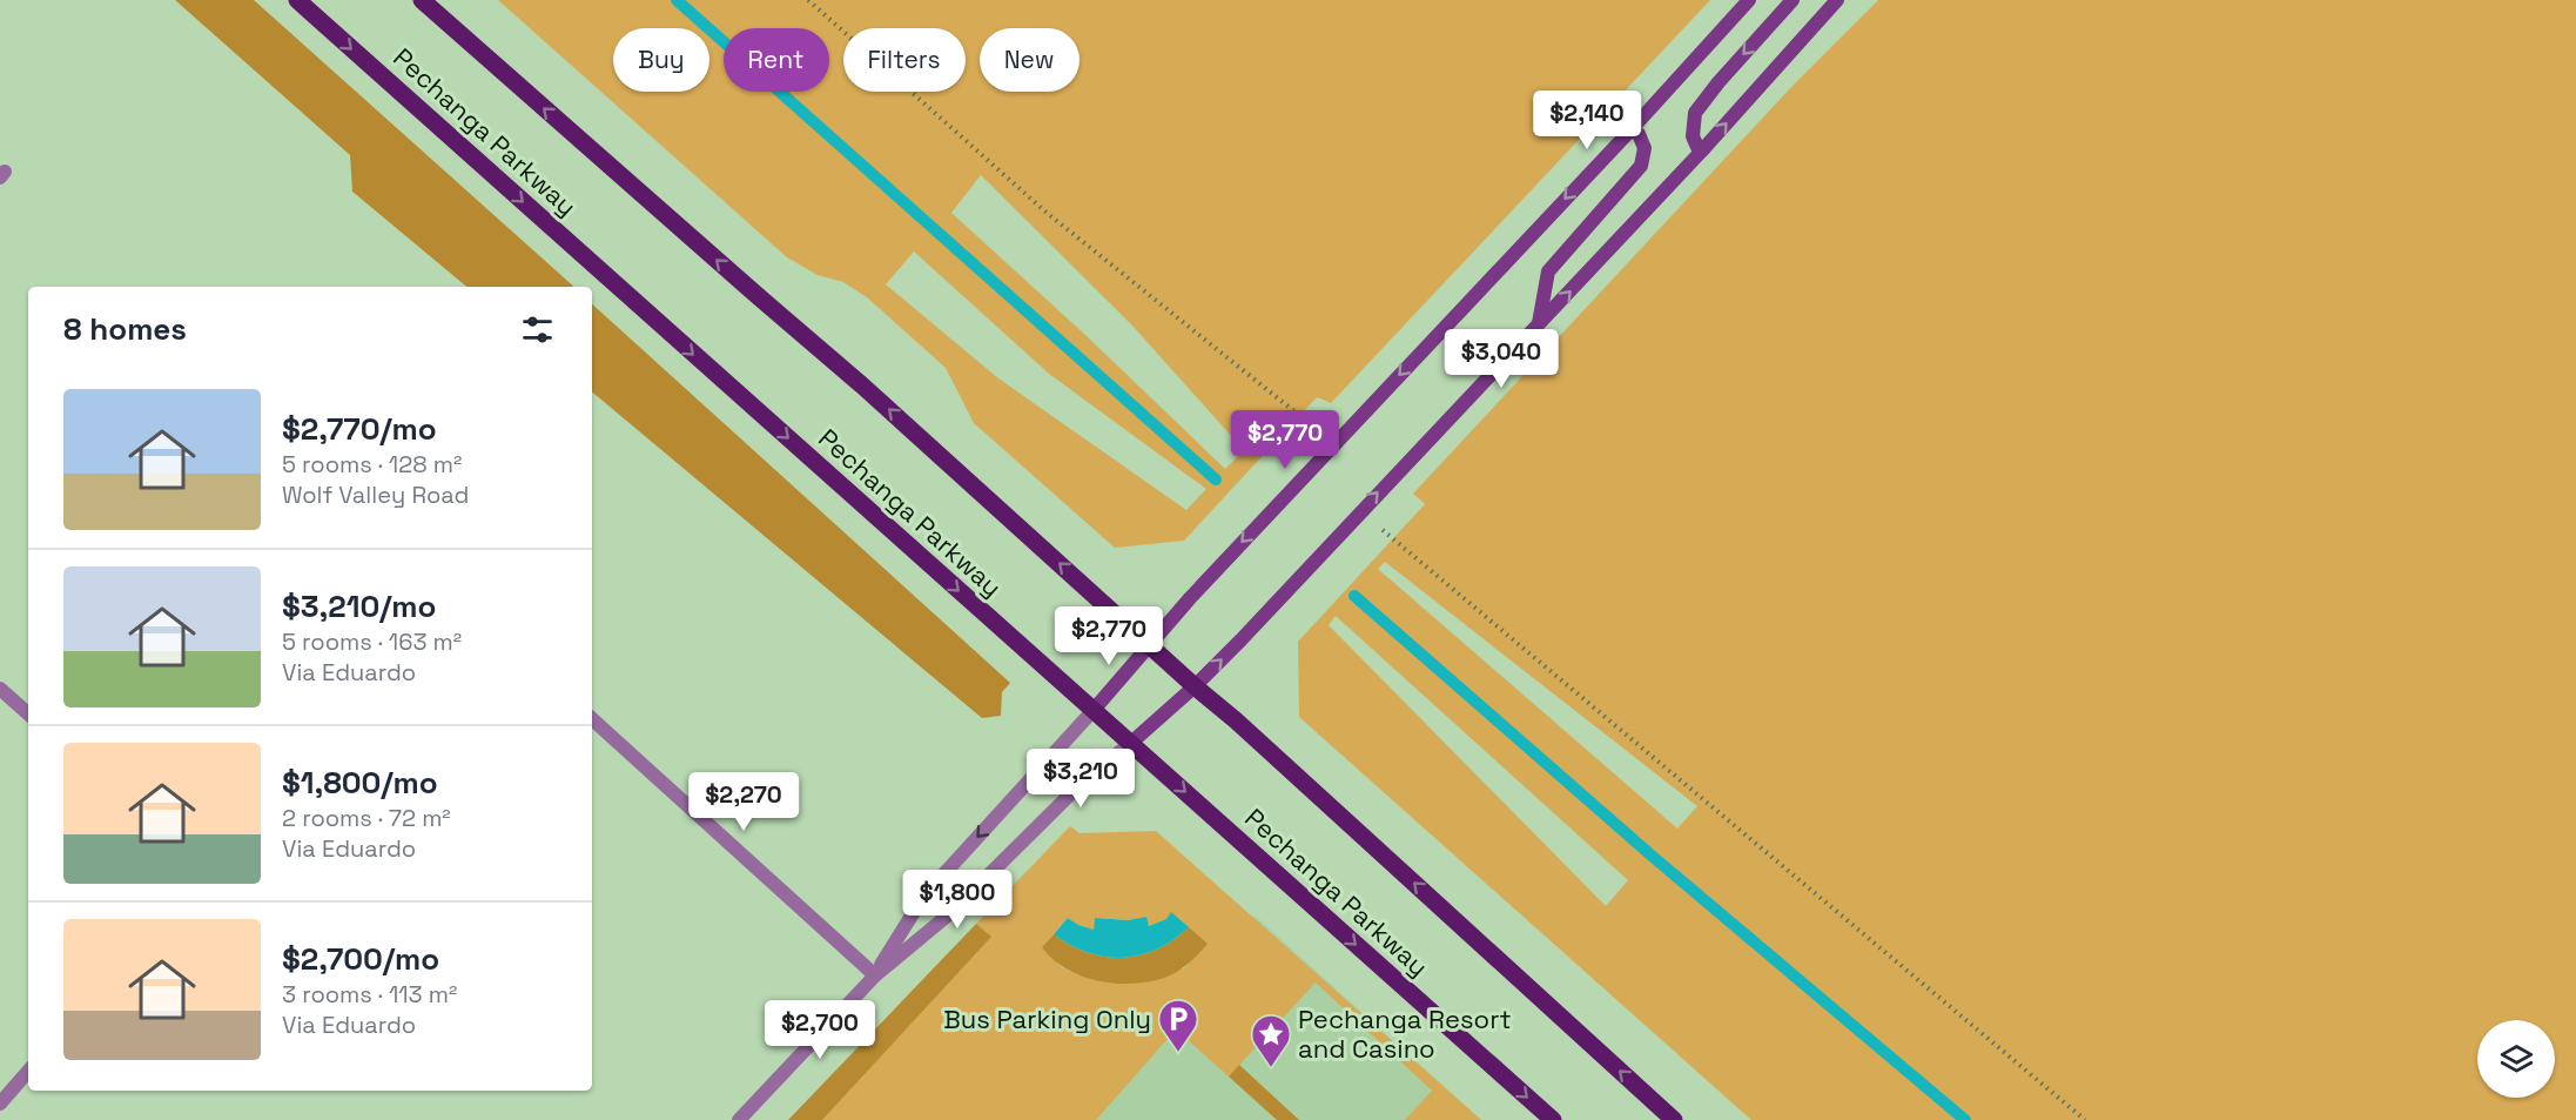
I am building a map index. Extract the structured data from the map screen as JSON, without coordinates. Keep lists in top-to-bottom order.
{
  "streets": {
    "main road": ["Pechanga Parkway"]
  },
  "places": {
    "parking": ["Bus Parking Only"],
    "place": ["Pechanga Resort and Casino"]
  },
  "page": {
    "chip": [
      "Buy",
      "Rent",
      "Filters",
      "New"
    ],
    "price": [
      "$2,140",
      "$3,040",
      "$2,770",
      "$2,770",
      "$3,210",
      "$2,270",
      "$1,800",
      "$2,700"
    ],
    "heading": "8 homes",
    "list": [
      {
        "name": "$2,770/mo",
        "note": "5 rooms · 128 m² · Wolf Valley Road"
      },
      {
        "name": "$3,210/mo",
        "note": "5 rooms · 163 m² · Via Eduardo"
      },
      {
        "name": "$1,800/mo",
        "note": "2 rooms · 72 m² · Via Eduardo"
      },
      {
        "name": "$2,700/mo",
        "note": "3 rooms · 113 m² · Via Eduardo"
      }
    ]
  }
}
